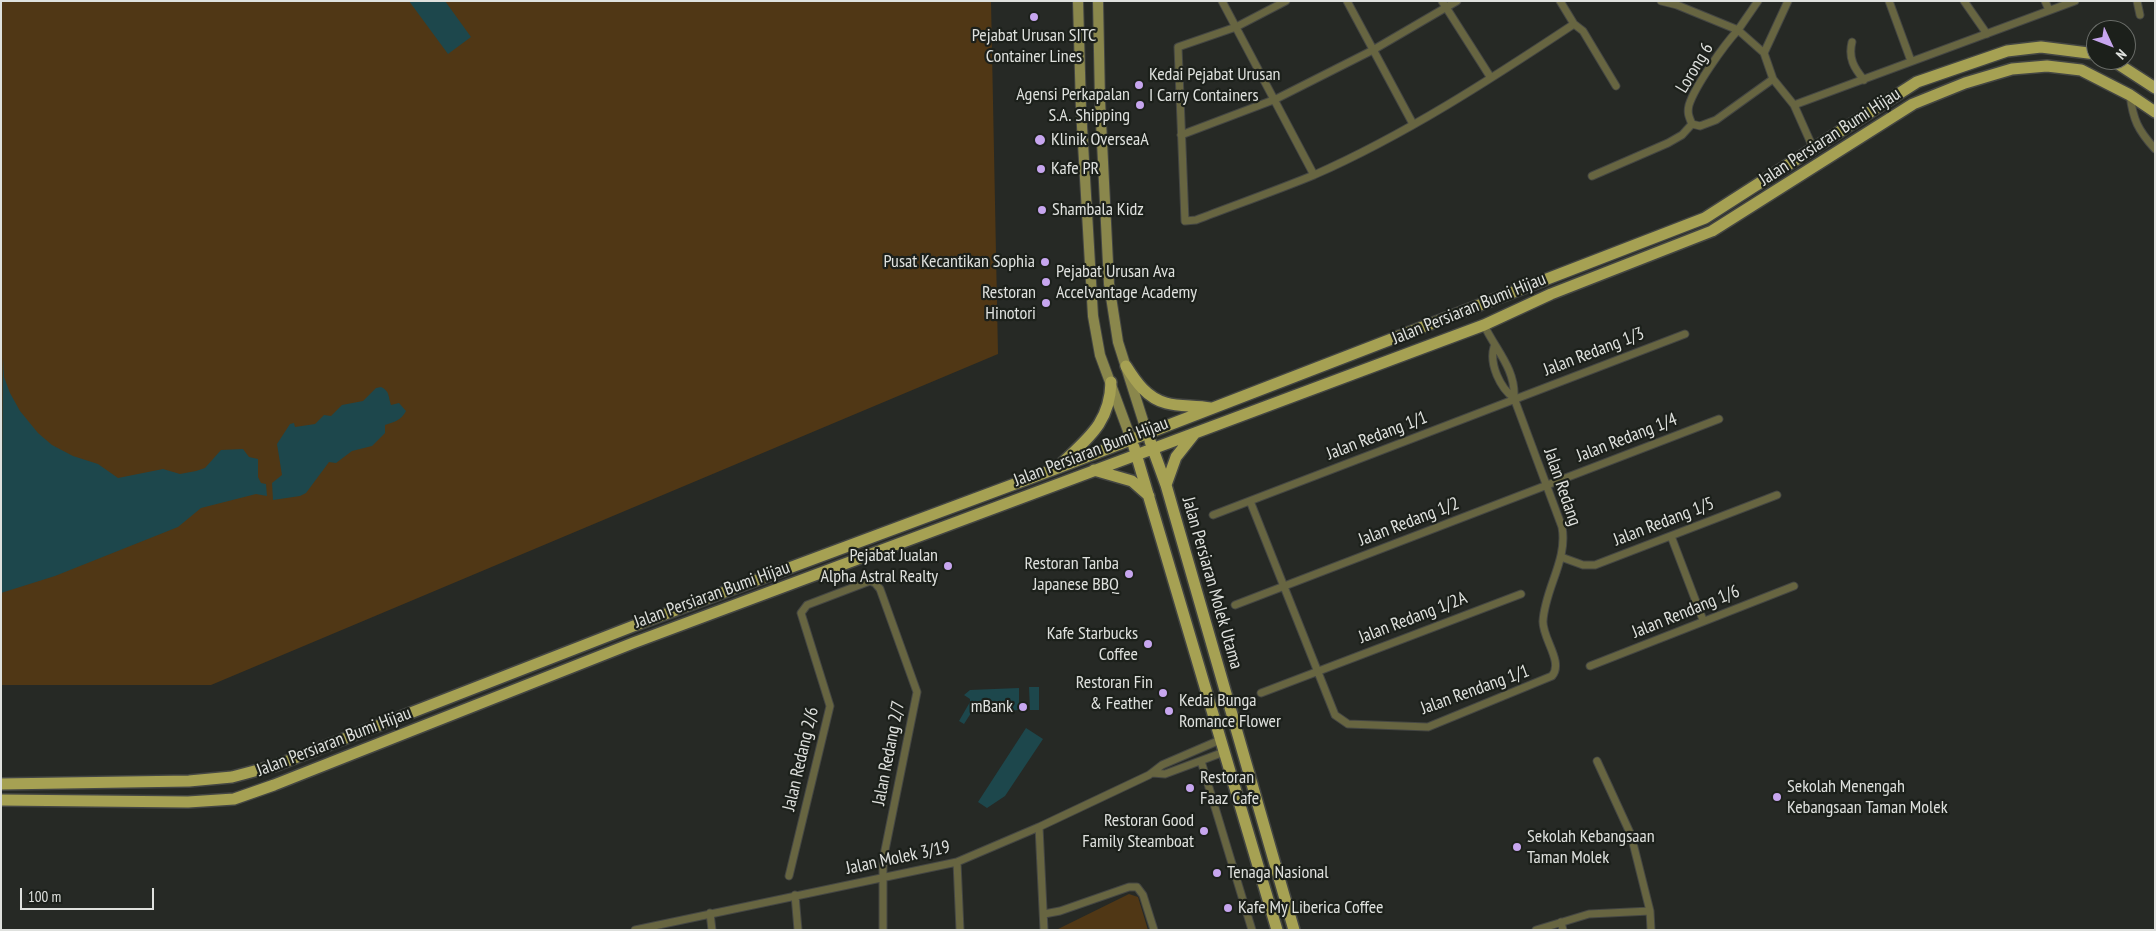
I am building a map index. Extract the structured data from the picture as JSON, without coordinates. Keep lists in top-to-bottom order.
{
  "streets": {
    "main road": ["Jalan Persiaran Bumi Hijau", "Jalan Persiaran Molek Utama"],
    "street": [
      "Lorong 6",
      "Jalan Redang 1/3",
      "Jalan Redang 1/1",
      "Jalan Redang 1/4",
      "Jalan Redang",
      "Jalan Redang 1/2",
      "Jalan Redang 1/5",
      "Jalan Rendang 1/6",
      "Jalan Redang 1/2A",
      "Jalan Rendang 1/1",
      "Jalan Redang 2/7",
      "Jalan Redang 2/6",
      "Jalan Molek 3/19"
    ]
  },
  "crossings": [
    ["Jalan Persiaran Bumi Hijau", "Jalan Redang"],
    ["Jalan Persiaran Bumi Hijau", "Jalan Persiaran Molek Utama"],
    ["Jalan Redang 1/3", "Jalan Redang 1/1"],
    ["Jalan Redang 1/3", "Jalan Redang"],
    ["Jalan Redang 1/1", "Jalan Redang"],
    ["Jalan Redang 1/4", "Jalan Redang"],
    ["Jalan Redang 1/4", "Jalan Redang 1/2"],
    ["Jalan Redang", "Jalan Redang 1/2"],
    ["Jalan Redang", "Jalan Redang 1/5"],
    ["Jalan Redang", "Jalan Rendang 1/1"],
    ["Jalan Persiaran Molek Utama", "Jalan Molek 3/19"],
    ["Jalan Redang 1/2A", "Jalan Rendang 1/1"],
    ["Jalan Redang 2/7", "Jalan Redang 2/6"],
    ["Jalan Redang 2/7", "Jalan Molek 3/19"]
  ],
  "places": [
    "Pejabat Urusan SITC Container Lines",
    "Kedai Pejabat Urusan I Carry Containers",
    "Agensi Perkapalan S.A. Shipping",
    "Klinik OverseaA",
    "Kafe PR",
    "Shambala Kidz",
    "Pusat Kecantikan Sophia",
    "Pejabat Urusan Ava Accelvantage Academy",
    "Restoran Hinotori",
    "Pejabat Jualan Alpha Astral Realty",
    "Restoran Tanba Japanese BBQ",
    "Kafe Starbucks Coffee",
    "Restoran Fin & Feather",
    "mBank",
    "Kedai Bunga Romance Flower",
    "Restoran Faaz Cafe",
    "Sekolah Menengah Kebangsaan Taman Molek",
    "Restoran Good Family Steamboat",
    "Sekolah Kebangsaan Taman Molek",
    "Tenaga Nasional",
    "Kafe My Liberica Coffee"
  ],
  "scale_bar": "100 m",
  "north": "bottom right"
}
